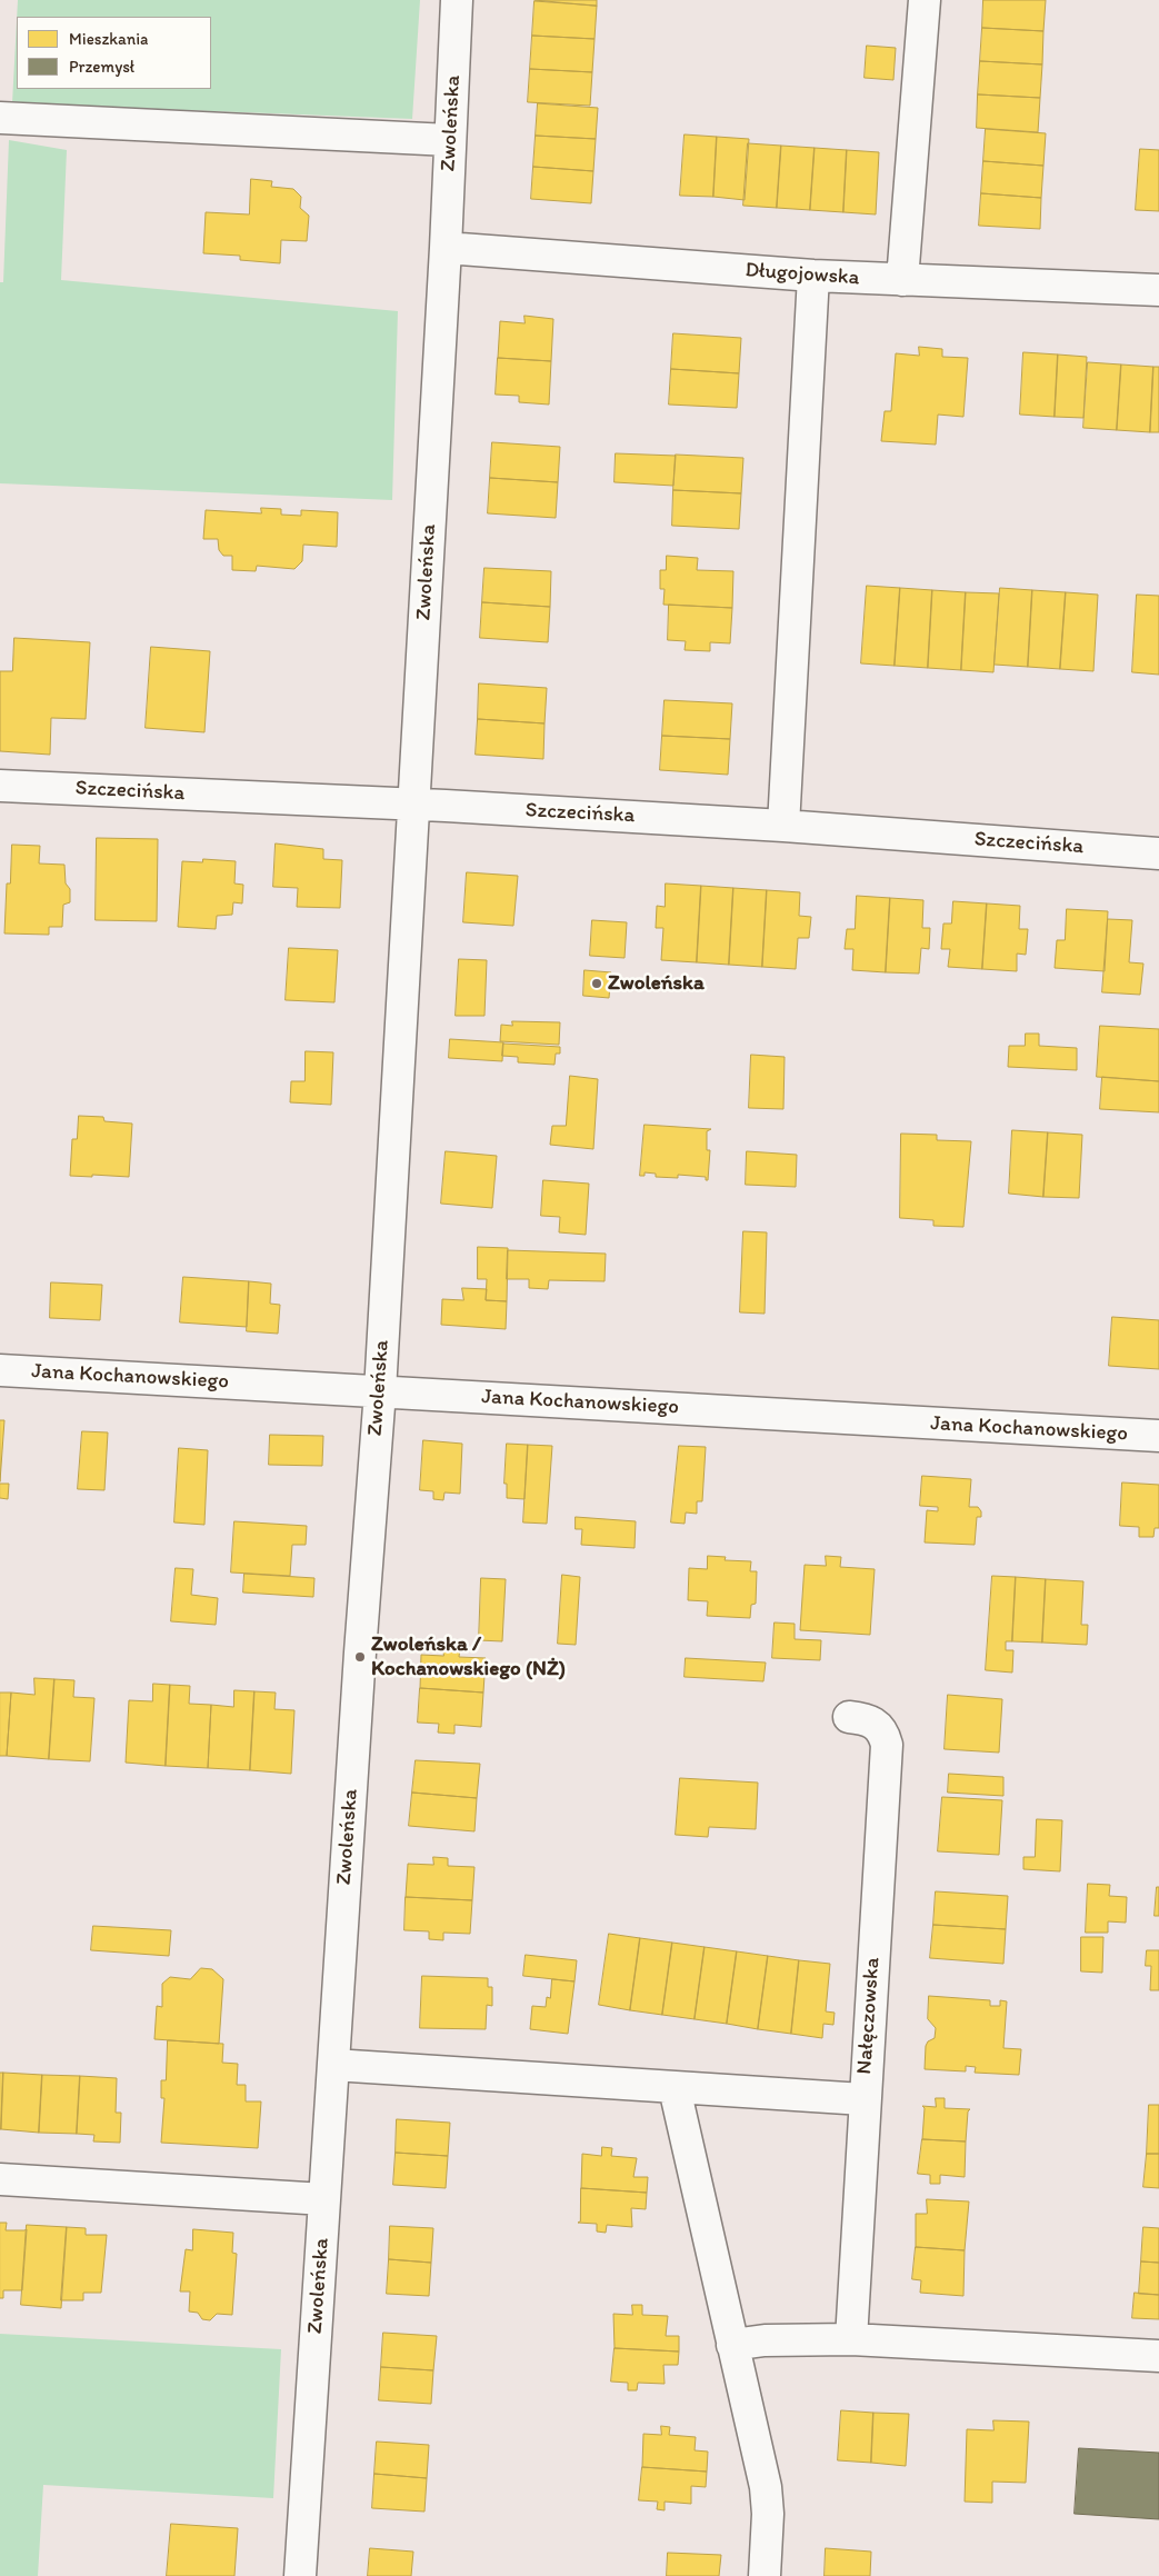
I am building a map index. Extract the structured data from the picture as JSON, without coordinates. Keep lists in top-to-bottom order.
{
  "streets": {
    "street": [
      "Zwoleńska",
      "Długojowska",
      "Szczecińska",
      "Jana Kochanowskiego",
      "Nałęczowska"
    ]
  },
  "crossings": [
    ["Zwoleńska", "Długojowska"],
    ["Zwoleńska", "Szczecińska"],
    ["Zwoleńska", "Jana Kochanowskiego"]
  ],
  "places": ["Zwoleńska", "Zwoleńska / Kochanowskiego (NŻ)"],
  "legend": ["Mieszkania", "Przemysł"]
}
